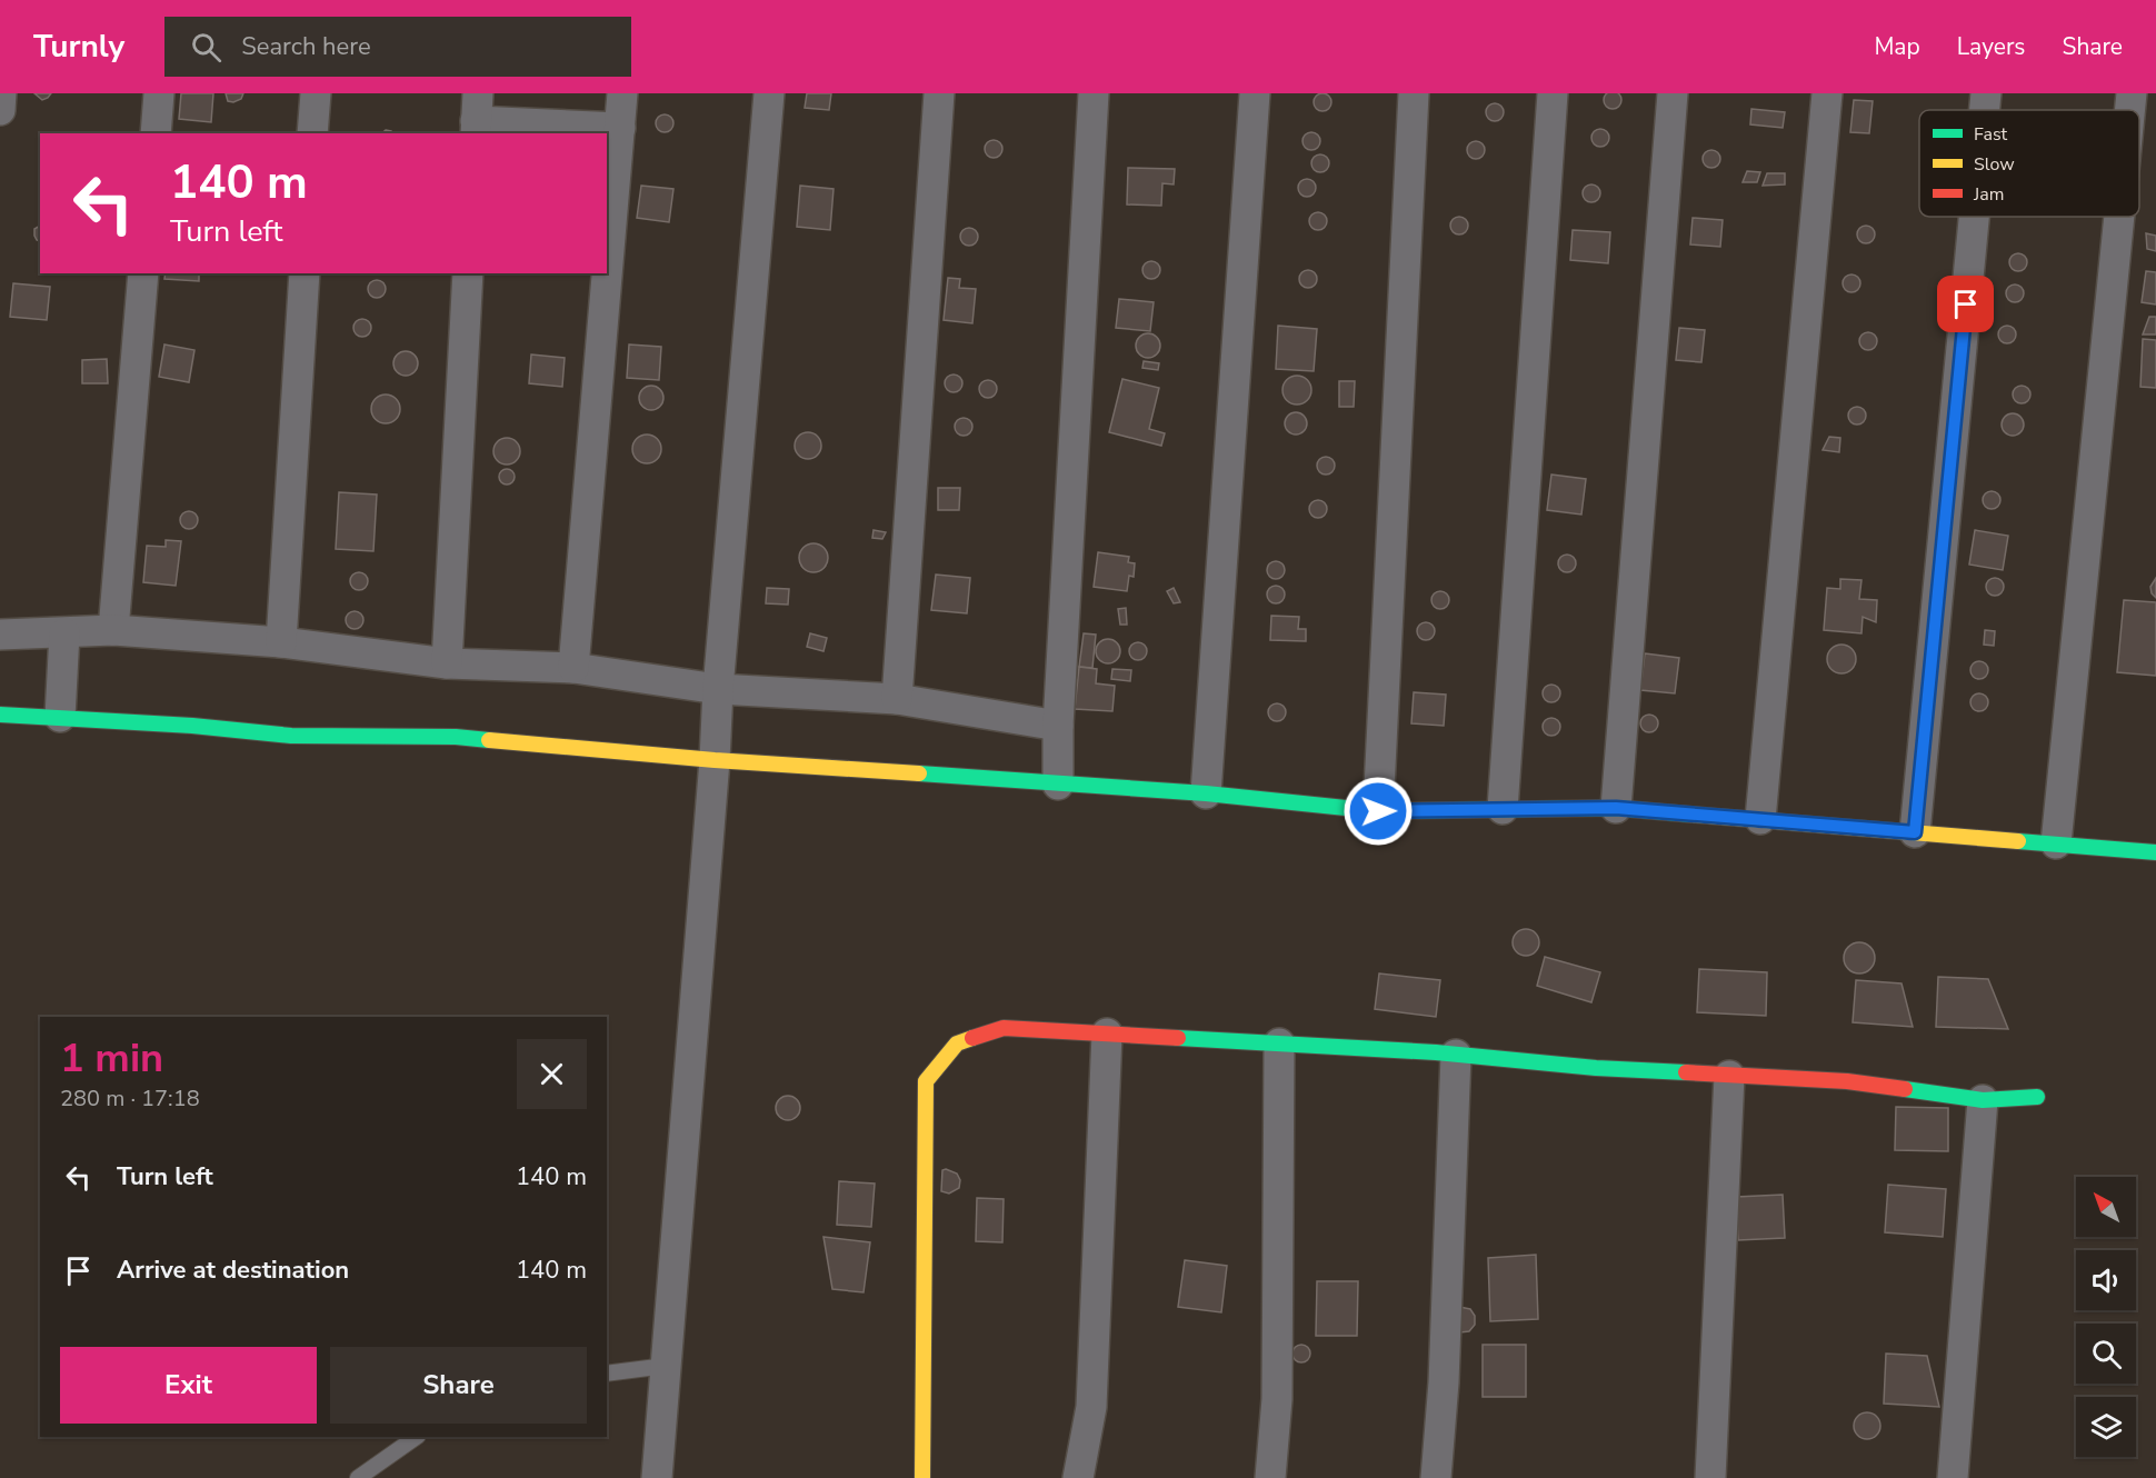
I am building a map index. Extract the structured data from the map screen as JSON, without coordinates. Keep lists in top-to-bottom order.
{
  "legend": ["Fast", "Slow", "Jam"],
  "north": "top left",
  "page": {
    "header": "Turnly",
    "search": "Search here",
    "nav": ["Map", "Layers", "Share"],
    "turn": ["140 m", "Turn left"],
    "heading": ["1 min", "280 m · 17:18"],
    "list": [
      {
        "name": "Turn left",
        "value": "140 m"
      },
      {
        "name": "Arrive at destination",
        "value": "140 m"
      }
    ],
    "buttons": ["Exit", "Share"]
  }
}
